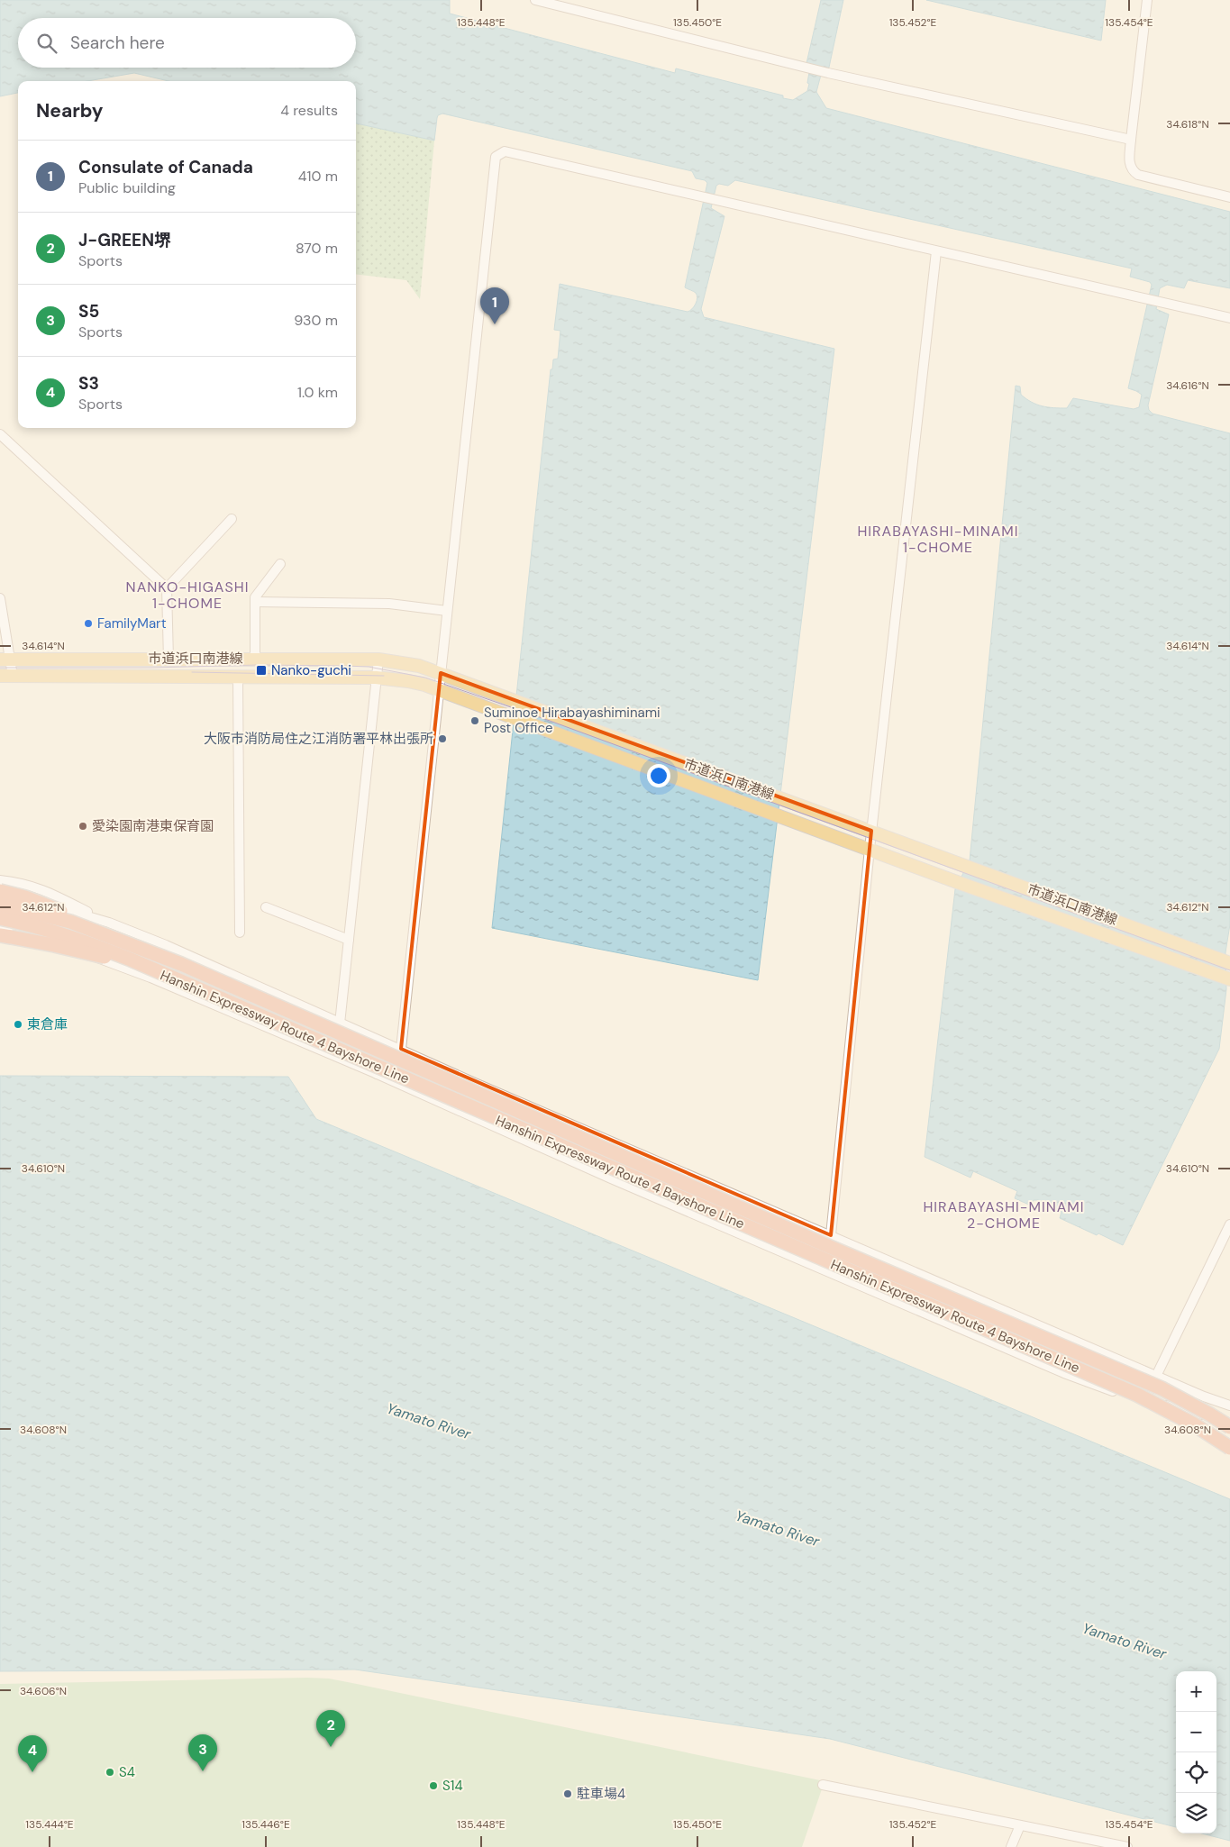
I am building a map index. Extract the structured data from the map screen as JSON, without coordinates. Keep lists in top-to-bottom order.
{
  "streets": {
    "highway": ["Hanshin Expressway Route 4 Bayshore Line"],
    "main road": ["市道浜口南港線"]
  },
  "districts": ["HIRABAYASHI-MINAMI 1-CHOME", "NANKO-HIGASHI 1-CHOME", "HIRABAYASHI-MINAMI 2-CHOME"],
  "water": ["Yamato River"],
  "places": {
    "other": [
      "FamilyMart",
      "Suminoe Hirabayashiminami Post Office",
      "大阪市消防局住之江消防署平林出張所",
      "愛染園南港東保育園",
      "東倉庫",
      "S4",
      "S14",
      "駐車場4"
    ],
    "transit": ["Nanko-guchi"]
  },
  "page": {
    "search": "Search here",
    "heading": ["Nearby", "4 results"],
    "list": [
      {
        "mark": "1",
        "name": "Consulate of Canada",
        "note": "Public building",
        "value": "410 m"
      },
      {
        "mark": "2",
        "name": "J-GREEN堺",
        "note": "Sports",
        "value": "870 m"
      },
      {
        "mark": "3",
        "name": "S5",
        "note": "Sports",
        "value": "930 m"
      },
      {
        "mark": "4",
        "name": "S3",
        "note": "Sports",
        "value": "1.0 km"
      }
    ],
    "pins": [
      "1",
      "2",
      "3",
      "4"
    ],
    "map_buttons": ["+", "−"]
  },
  "coordinates": [
    "135.448°E",
    "135.450°E",
    "135.452°E",
    "135.454°E",
    "34.618°N",
    "34.616°N",
    "34.614°N",
    "34.612°N",
    "34.610°N",
    "34.608°N",
    "34.606°N",
    "135.444°E",
    "135.446°E"
  ]
}
